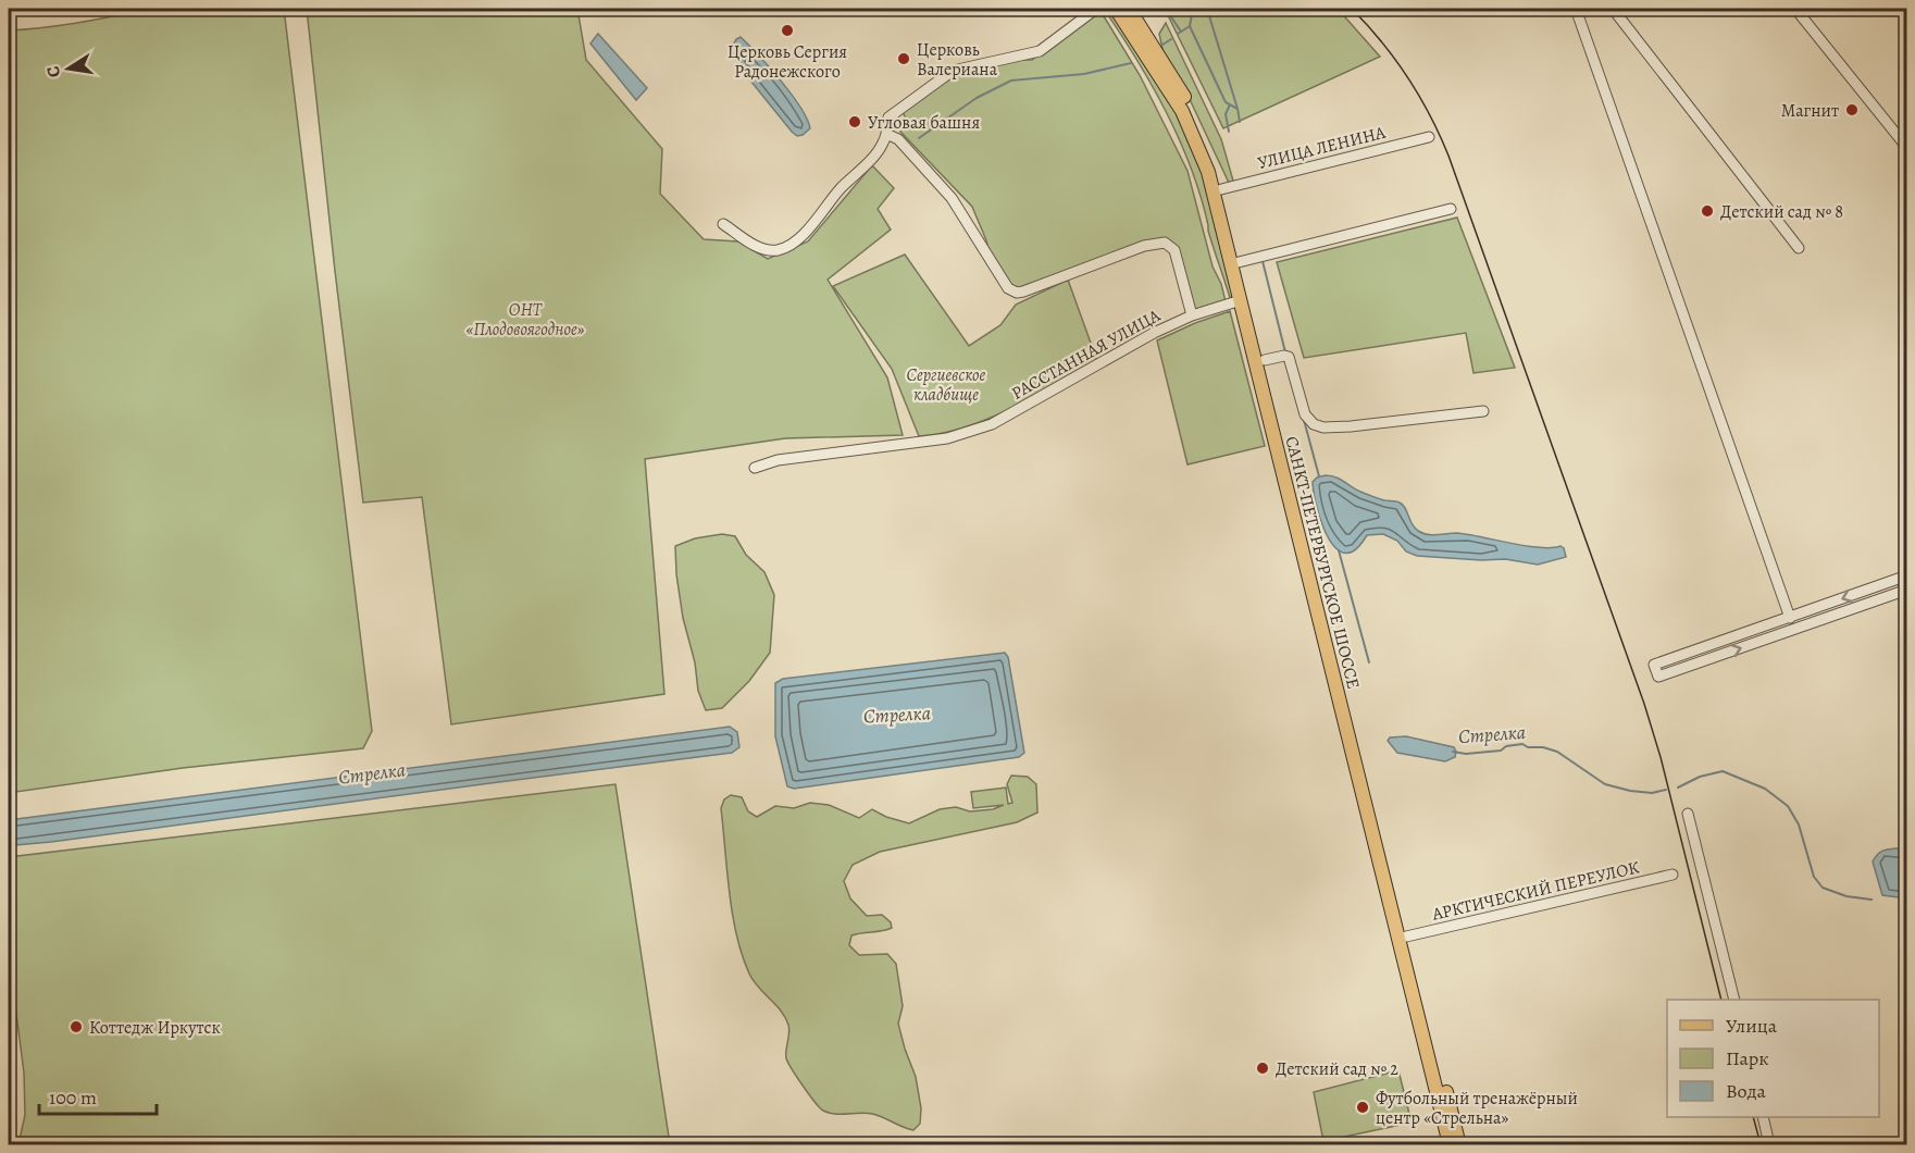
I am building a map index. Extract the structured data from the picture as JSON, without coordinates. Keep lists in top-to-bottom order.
{
  "streets": {
    "main road": ["САНКТ-ПЕТЕРБУРГСКОЕ ШОССЕ"],
    "street": ["УЛИЦА ЛЕНИНА", "РАССТАННАЯ УЛИЦА", "АРКТИЧЕСКИЙ ПЕРЕУЛОК"]
  },
  "crossings": [
    ["УЛИЦА ЛЕНИНА", "САНКТ-ПЕТЕРБУРГСКОЕ ШОССЕ"],
    ["РАССТАННАЯ УЛИЦА", "САНКТ-ПЕТЕРБУРГСКОЕ ШОССЕ"],
    ["САНКТ-ПЕТЕРБУРГСКОЕ ШОССЕ", "АРКТИЧЕСКИЙ ПЕРЕУЛОК"]
  ],
  "water": ["Стрелка"],
  "parks": ["ОНТ «Плодовоягодное»", "Сергиевское кладбище"],
  "places": [
    "Церковь Сергия Радонежского",
    "Церковь Валериана",
    "Магнит",
    "Угловая башня",
    "Детский сад № 8",
    "Коттедж Иркутск",
    "Детский сад № 2",
    "Футбольный тренажёрный центр «Стрельна»"
  ],
  "legend": ["Улица", "Парк", "Вода"],
  "scale_bar": "100 m",
  "north": "left"
}
